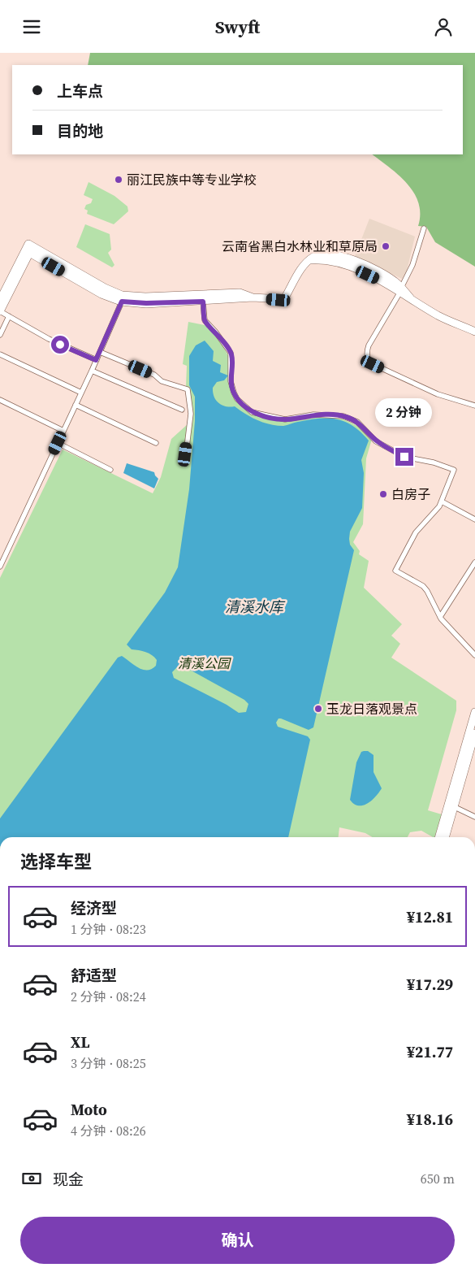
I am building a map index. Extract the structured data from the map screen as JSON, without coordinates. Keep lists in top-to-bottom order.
{
  "water": ["清溪水库"],
  "parks": ["清溪公园"],
  "places": [
    "丽江民族中等专业学校",
    "云南省黑白水林业和草原局",
    "白房子",
    "玉龙日落观景点"
  ],
  "page": {
    "header": "Swyft",
    "banner": ["上车点", "目的地"],
    "bubble": "2 分钟",
    "heading": "选择车型",
    "list": [
      {
        "name": "经济型",
        "note": "1 分钟 · 08:23",
        "value": "¥12.81"
      },
      {
        "name": "舒适型",
        "note": "2 分钟 · 08:24",
        "value": "¥17.29"
      },
      {
        "name": "XL",
        "note": "3 分钟 · 08:25",
        "value": "¥21.77"
      },
      {
        "name": "Moto",
        "note": "4 分钟 · 08:26",
        "value": "¥18.16"
      }
    ],
    "pay": ["现金", "650 m"],
    "buttons": "确认"
  }
}
